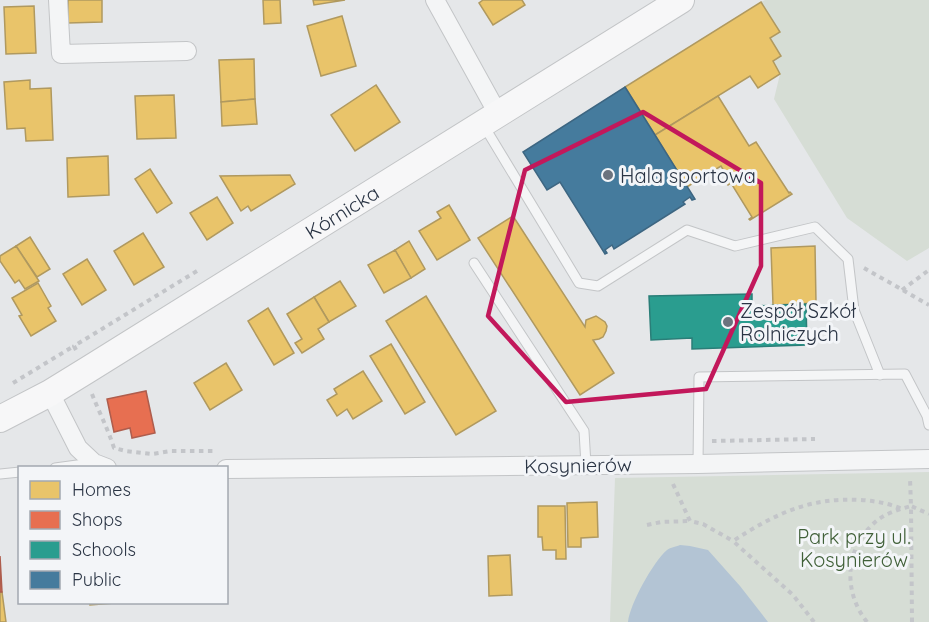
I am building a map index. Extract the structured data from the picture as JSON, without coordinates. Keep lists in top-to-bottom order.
{
  "streets": {
    "street": ["Kórnicka", "Kosynierów"]
  },
  "parks": ["Park przy ul. Kosynierów"],
  "places": ["Hala sportowa", "Zespół Szkół Rolniczych"],
  "legend": [
    "Homes",
    "Shops",
    "Schools",
    "Public"
  ]
}
